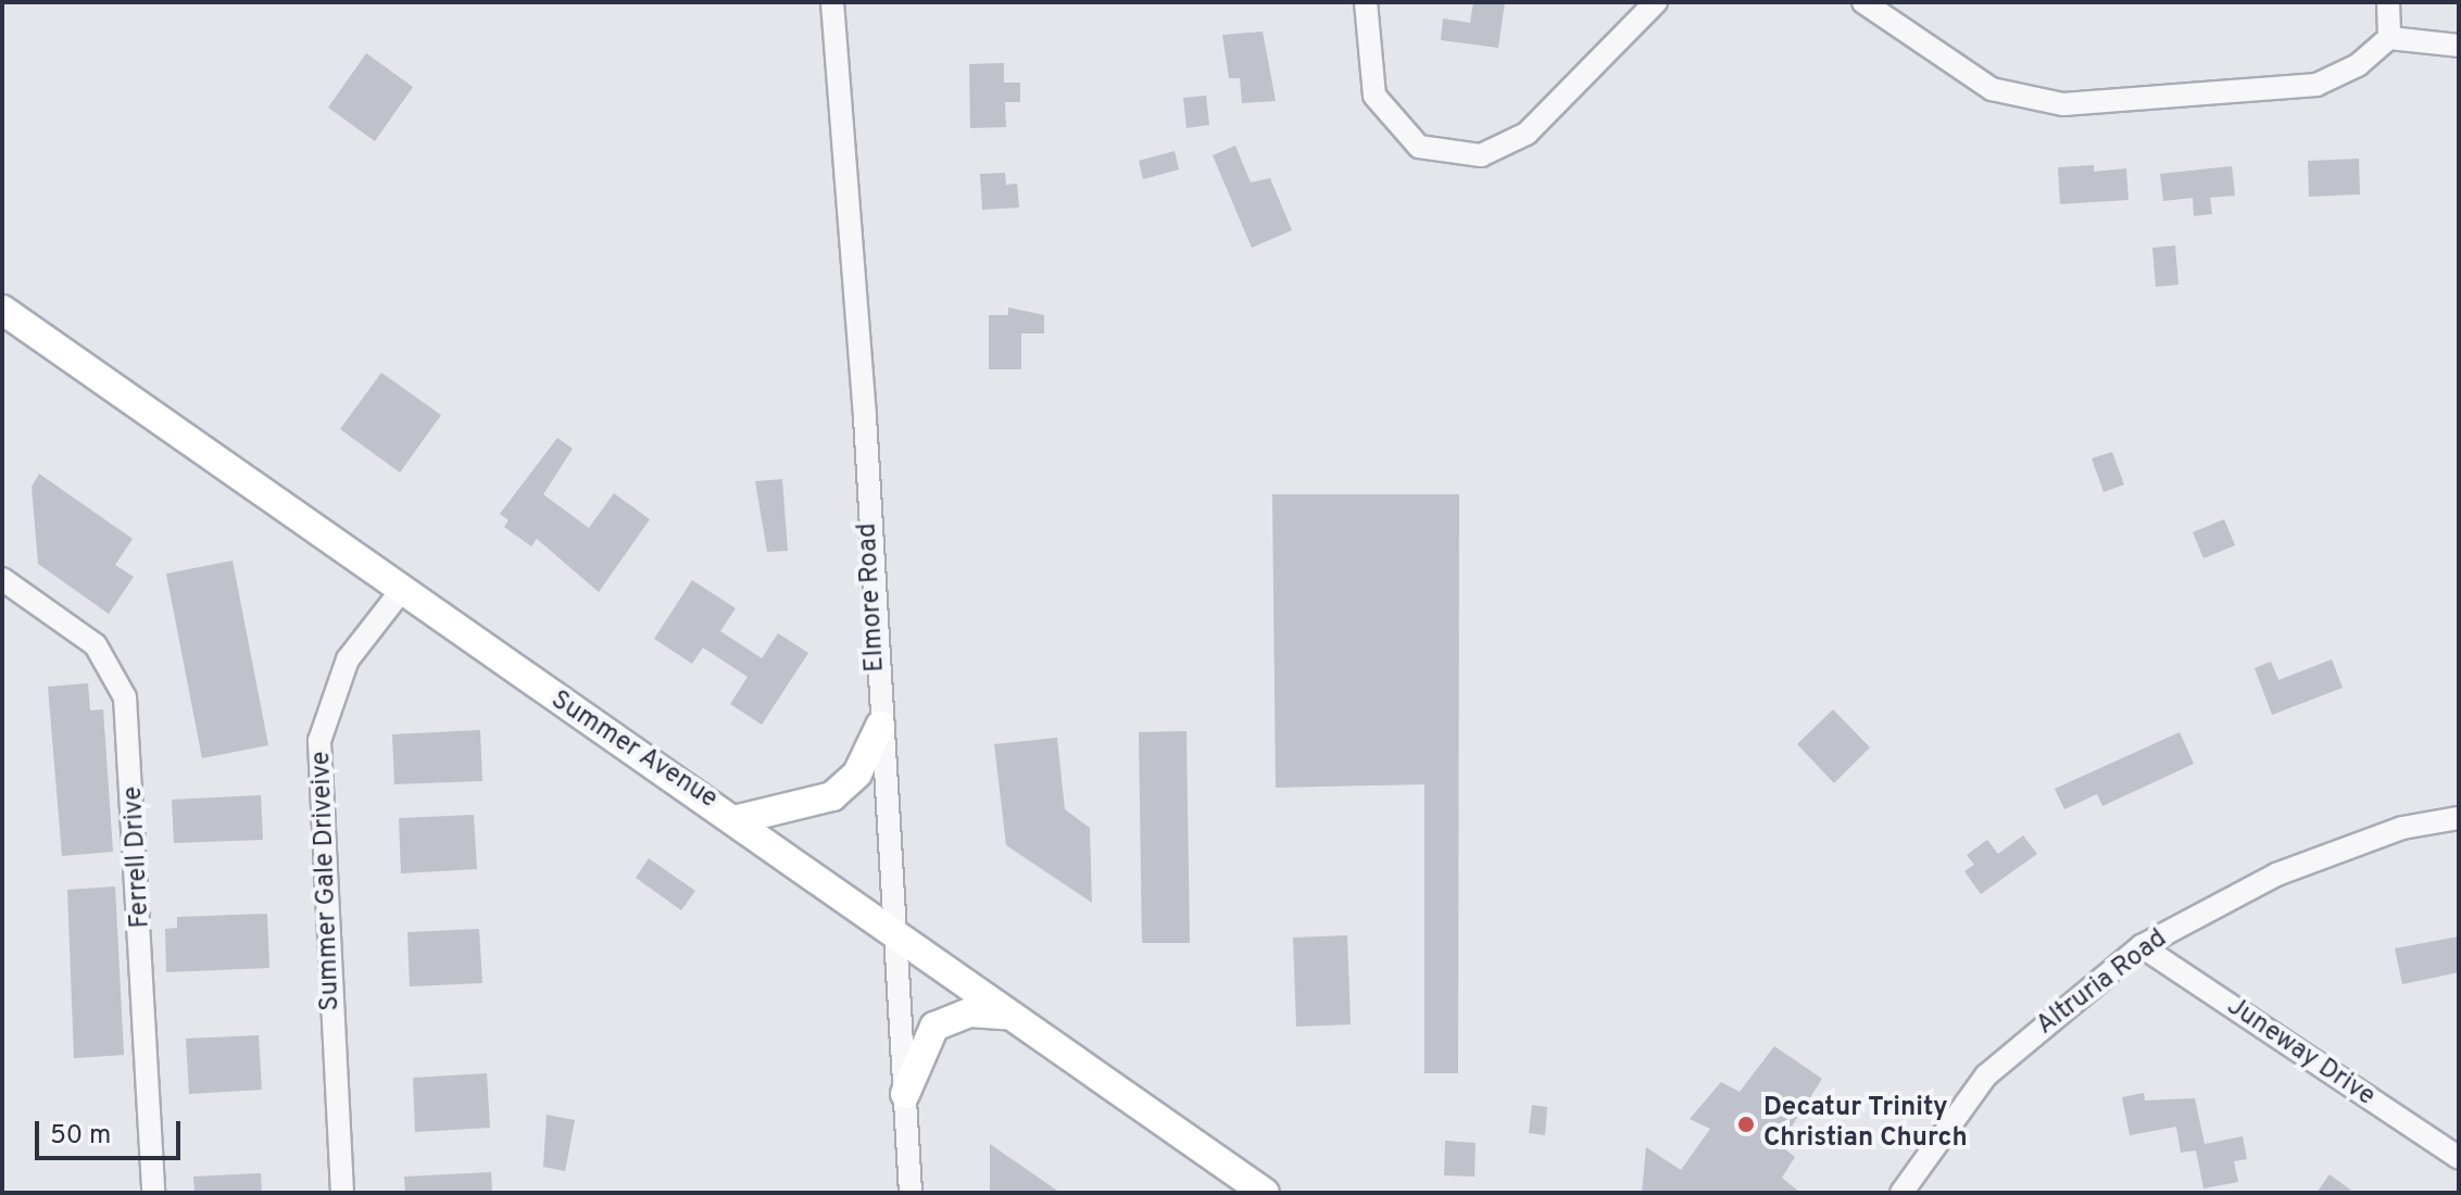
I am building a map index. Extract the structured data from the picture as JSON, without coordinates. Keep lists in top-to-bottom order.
{
  "streets": {
    "main road": ["Summer Avenue"],
    "street": [
      "Elmore Road",
      "Ferrell Drive",
      "Summer Gale Driveive",
      "Altruria Road",
      "Juneway Drive"
    ]
  },
  "crossings": [
    ["Elmore Road", "Summer Avenue"],
    ["Summer Avenue", "Summer Gale Driveive"],
    ["Altruria Road", "Juneway Drive"]
  ],
  "places": ["Decatur Trinity Christian Church"],
  "scale_bar": "50 m"
}
